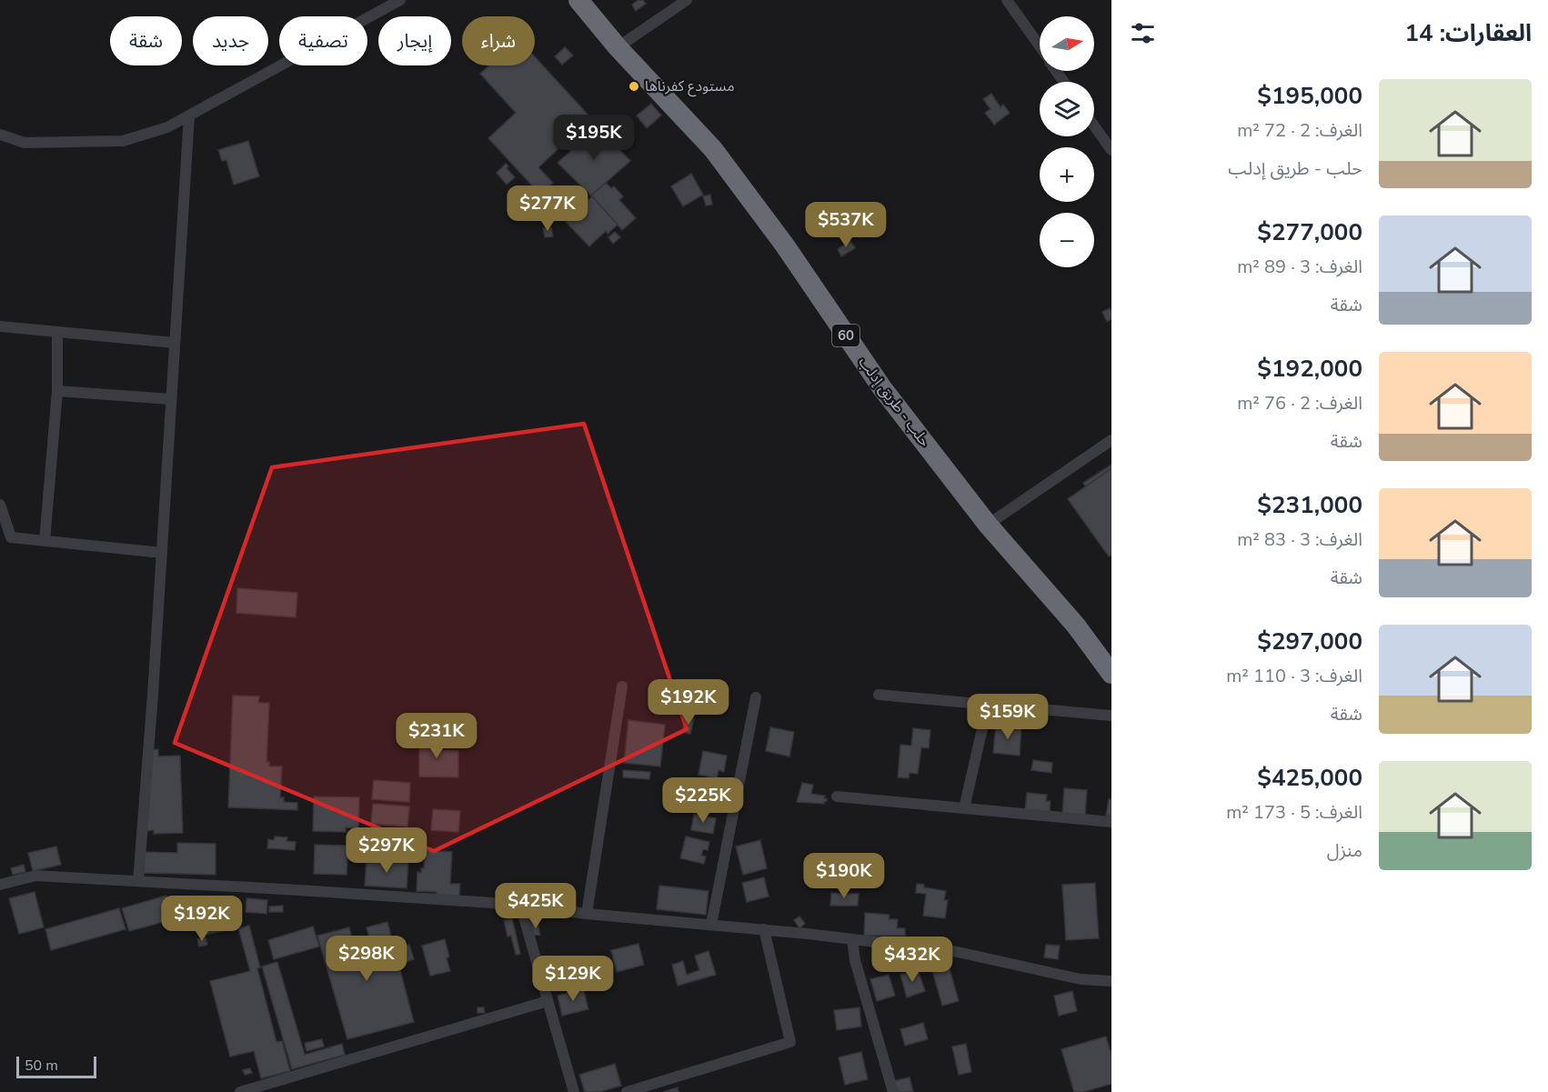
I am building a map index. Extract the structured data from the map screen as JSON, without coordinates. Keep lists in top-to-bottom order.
{
  "streets": {
    "highway": ["60", "حلب - طريق إدلب"]
  },
  "places": ["مستودع كفرناها"],
  "scale_bar": "50 m",
  "north": "right",
  "page": {
    "heading": "العقارات: 14",
    "map_buttons": ["+", "−"],
    "chip": [
      "شراء",
      "إيجار",
      "تصفية",
      "جديد",
      "شقة"
    ],
    "list": [
      {
        "name": "$195,000",
        "note": "الغرف: 2 · 72 m² · حلب - طريق إدلب"
      },
      {
        "name": "$277,000",
        "note": "الغرف: 3 · 89 m² · شقة"
      },
      {
        "name": "$192,000",
        "note": "الغرف: 2 · 76 m² · شقة"
      },
      {
        "name": "$231,000",
        "note": "الغرف: 3 · 83 m² · شقة"
      },
      {
        "name": "$297,000",
        "note": "الغرف: 3 · 110 m² · شقة"
      },
      {
        "name": "$425,000",
        "note": "الغرف: 5 · 173 m² · منزل"
      }
    ],
    "price": [
      "$195K",
      "$277K",
      "$537K",
      "$192K",
      "$159K",
      "$231K",
      "$225K",
      "$297K",
      "$190K",
      "$425K",
      "$192K",
      "$298K",
      "$432K",
      "$129K"
    ],
    "scale": "50 m"
  }
}
